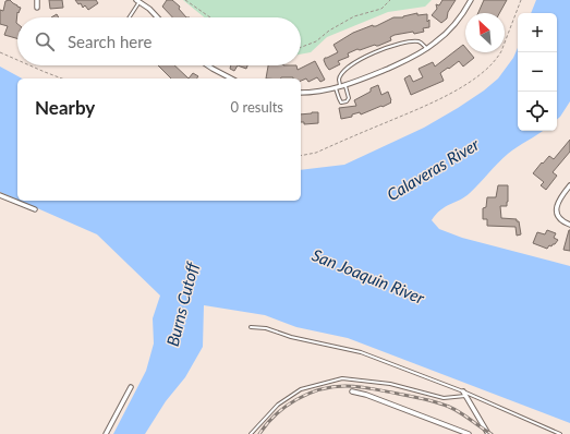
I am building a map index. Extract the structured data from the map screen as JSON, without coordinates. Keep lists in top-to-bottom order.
{
  "water": ["Calaveras River", "San Joaquin River", "Burns Cutoff"],
  "north": "top left",
  "page": {
    "map_buttons": ["+", "−"],
    "search": "Search here",
    "heading": ["Nearby", "0 results"]
  }
}
